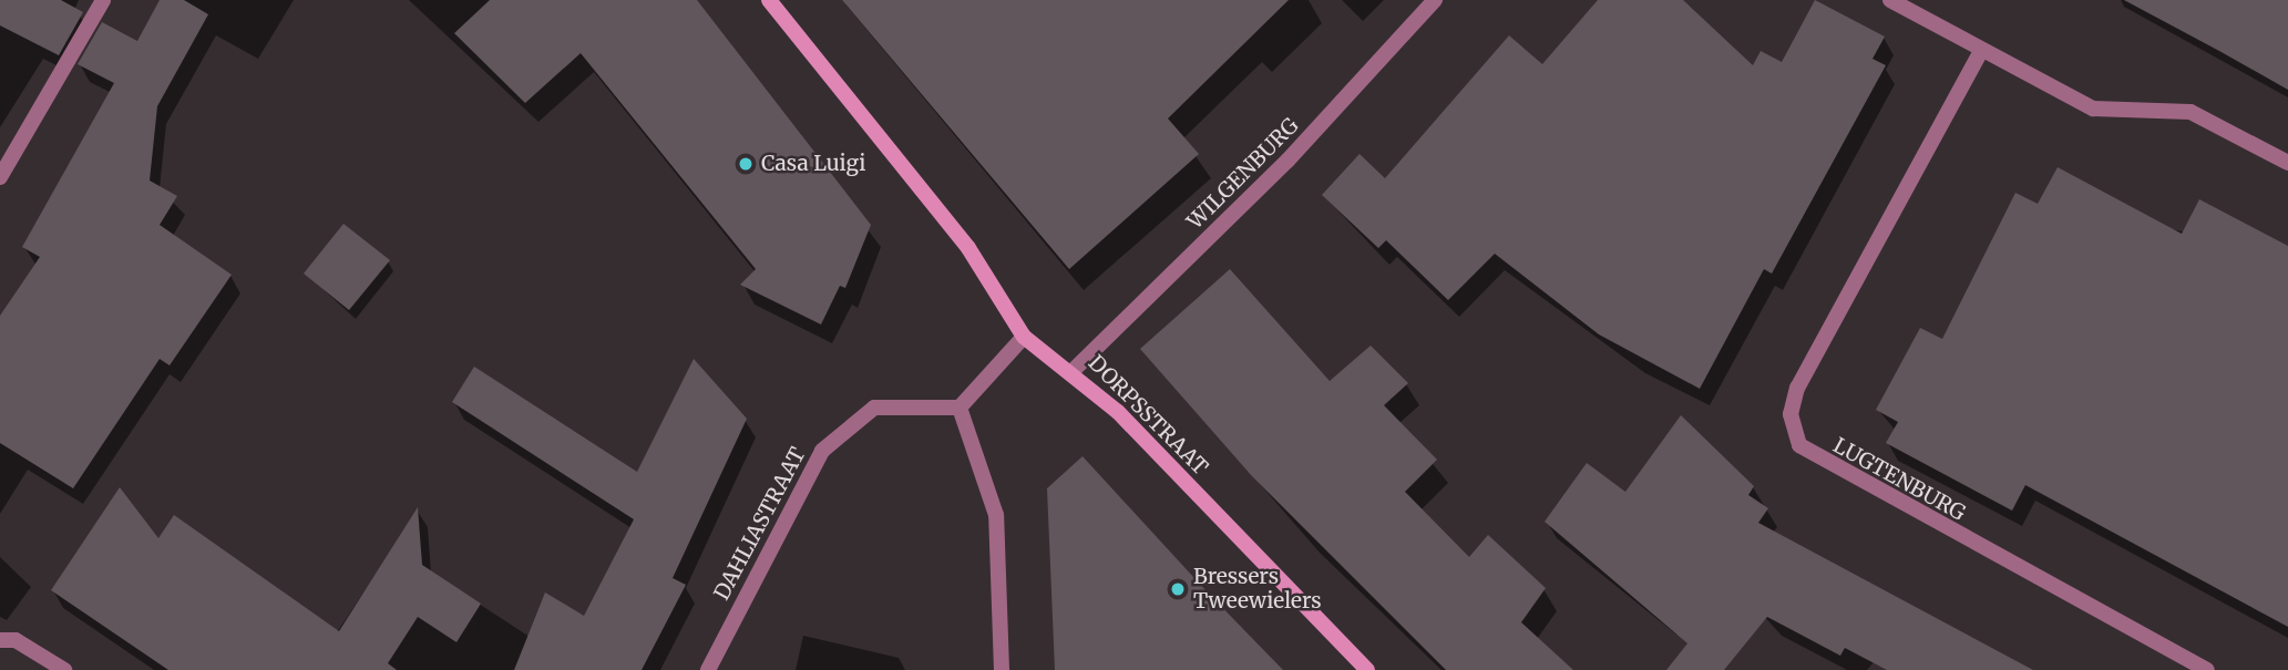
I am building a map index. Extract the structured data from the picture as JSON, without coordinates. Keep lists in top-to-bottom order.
{
  "streets": {
    "street": [
      "WILGENBURG",
      "DORPSSTRAAT",
      "LUGTENBURG",
      "DAHLIASTRAAT"
    ]
  },
  "crossings": [
    ["WILGENBURG", "DORPSSTRAAT"]
  ],
  "places": ["Casa Luigi", "Bressers Tweewielers"]
}
